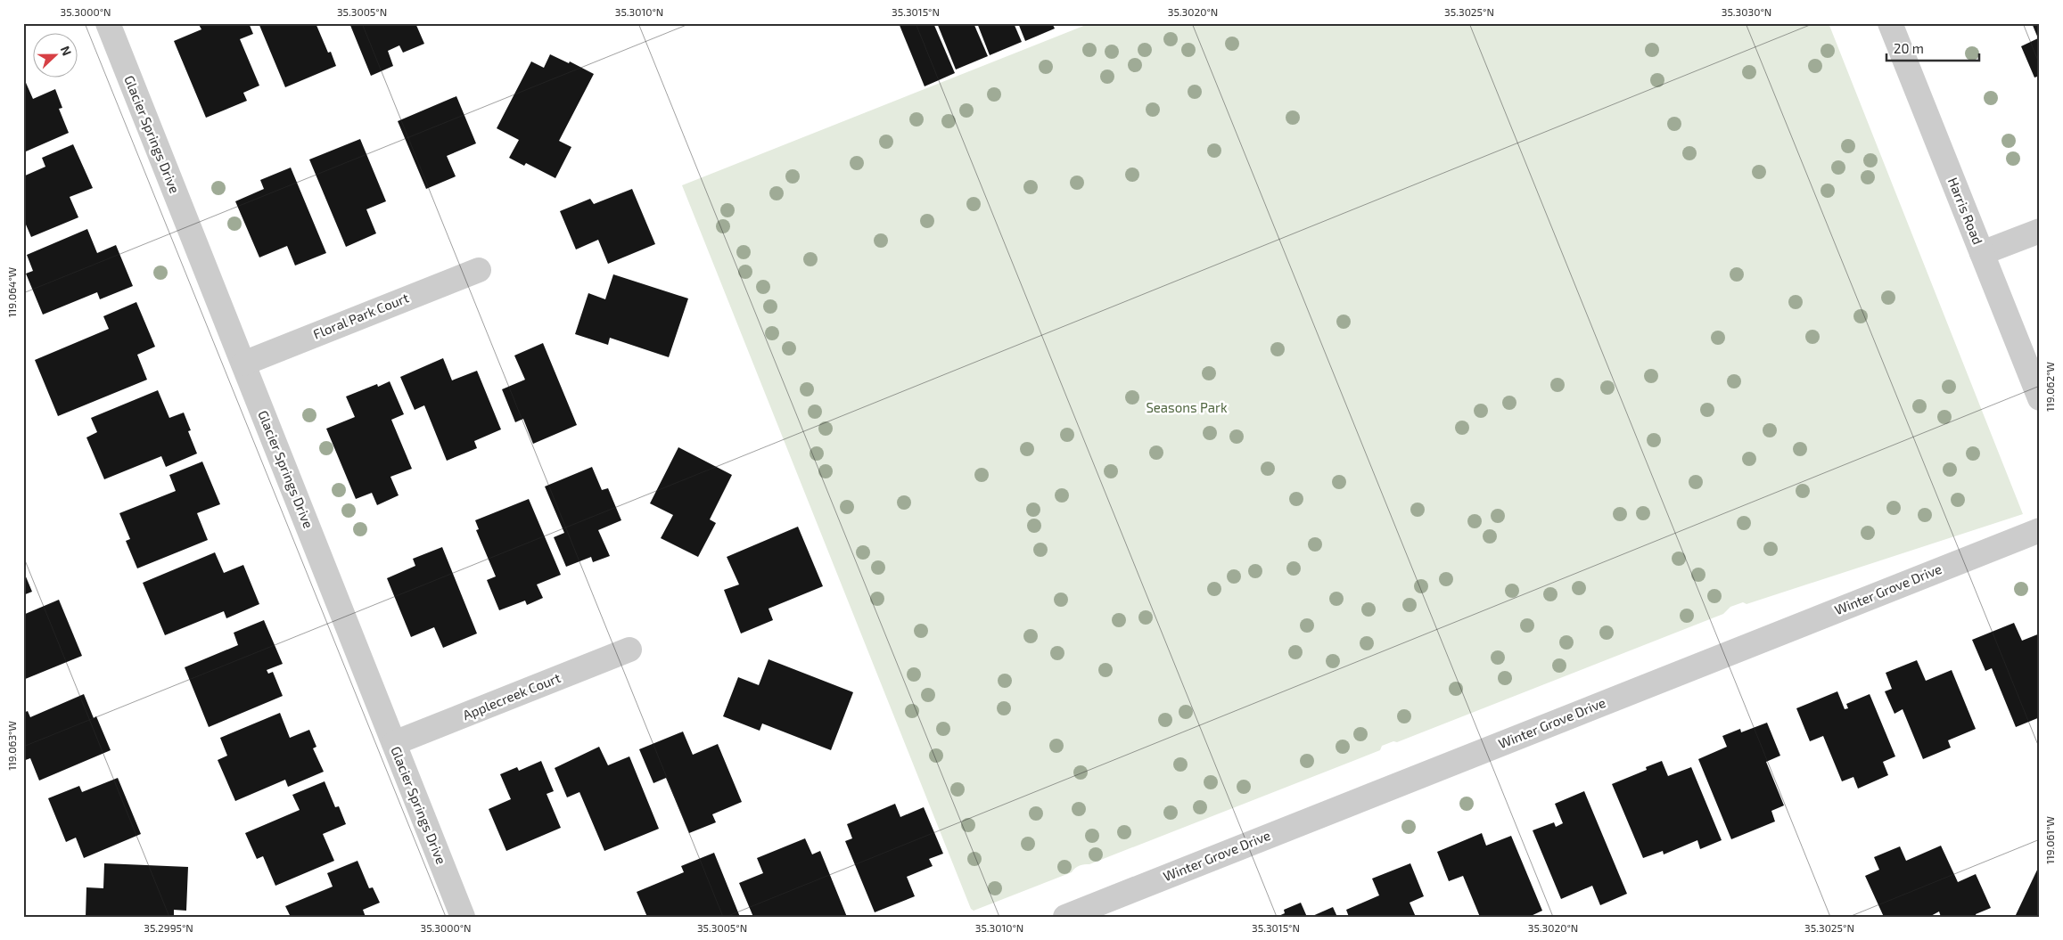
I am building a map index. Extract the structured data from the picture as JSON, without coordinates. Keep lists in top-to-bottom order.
{
  "streets": {
    "street": [
      "Glacier Springs Drive",
      "Harris Road",
      "Floral Park Court",
      "Winter Grove Drive",
      "Applecreek Court"
    ]
  },
  "crossings": [
    ["Glacier Springs Drive", "Floral Park Court"],
    ["Glacier Springs Drive", "Applecreek Court"]
  ],
  "parks": ["Seasons Park"],
  "scale_bar": "20 m",
  "north": "right",
  "coordinates": [
    "35.3000°N",
    "35.3005°N",
    "35.3010°N",
    "35.3015°N",
    "35.3020°N",
    "35.3025°N",
    "35.3030°N",
    "119.064°W",
    "119.062°W",
    "119.063°W",
    "119.061°W",
    "35.2995°N"
  ]
}
